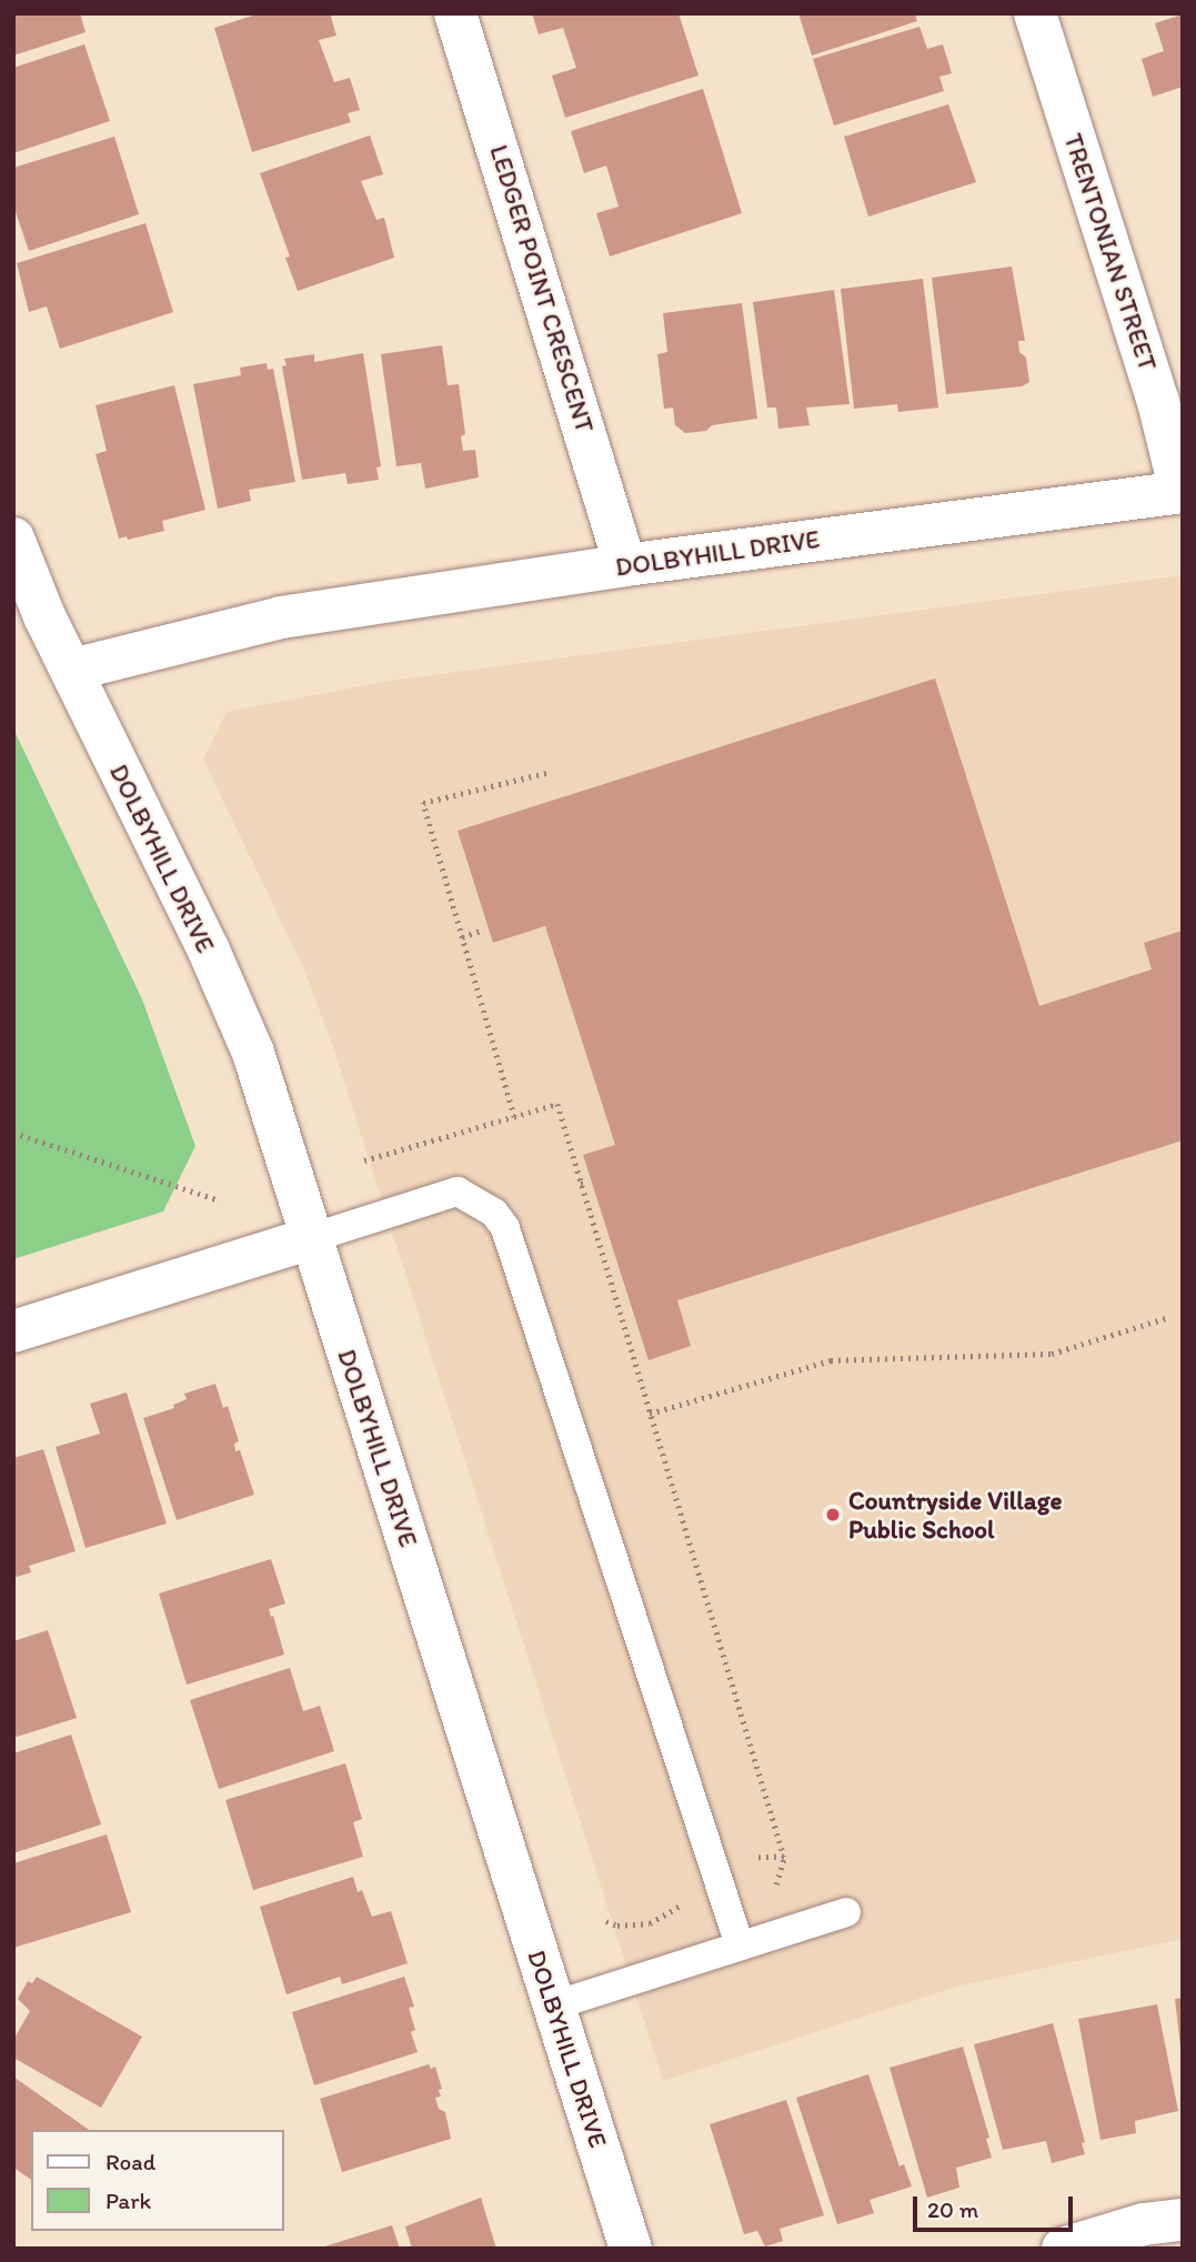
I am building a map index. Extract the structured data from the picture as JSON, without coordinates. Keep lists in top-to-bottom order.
{
  "streets": {
    "street": ["TRENTONIAN STREET", "LEDGER POINT CRESCENT", "DOLBYHILL DRIVE"]
  },
  "crossings": [
    ["TRENTONIAN STREET", "DOLBYHILL DRIVE"],
    ["LEDGER POINT CRESCENT", "DOLBYHILL DRIVE"]
  ],
  "places": ["Countryside Village Public School"],
  "legend": ["Road", "Park"],
  "scale_bar": "20 m"
}
